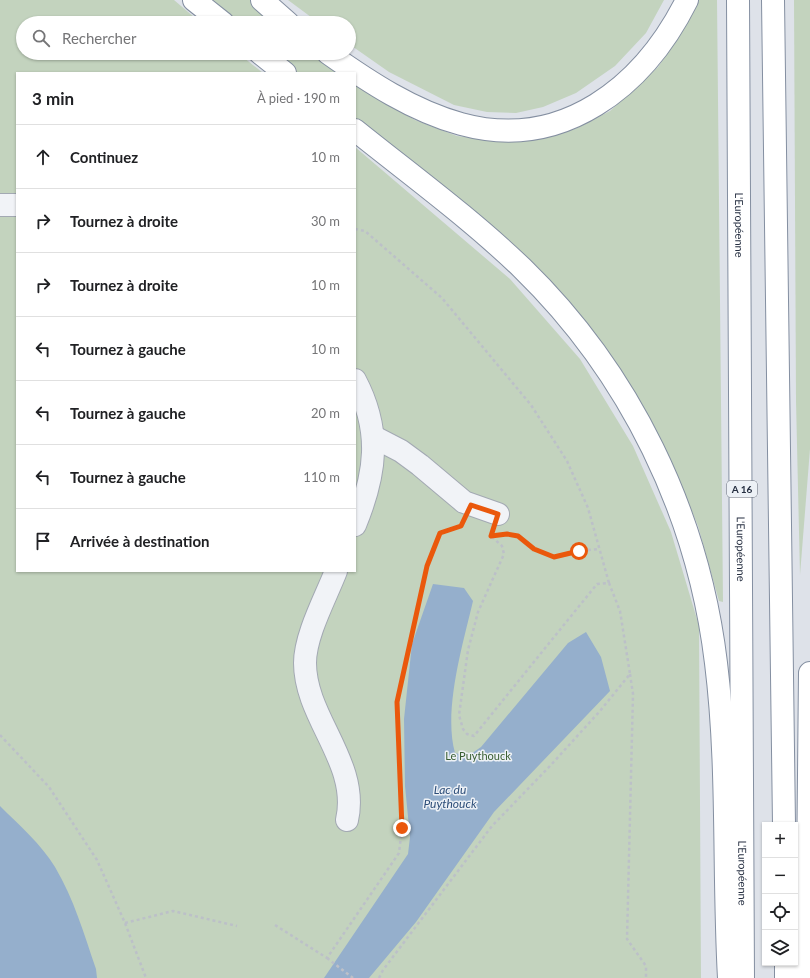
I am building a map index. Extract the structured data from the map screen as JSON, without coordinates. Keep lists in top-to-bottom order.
{
  "streets": {
    "highway": ["L'Européenne", "A 16"]
  },
  "water": ["Lac du Puythouck"],
  "parks": ["Le Puythouck"],
  "page": {
    "search": "Rechercher",
    "heading": ["3 min", "À pied · 190 m"],
    "list": [
      ["Continuez", "10 m"],
      ["Tournez à droite", "30 m"],
      ["Tournez à droite", "10 m"],
      ["Tournez à gauche", "10 m"],
      ["Tournez à gauche", "20 m"],
      ["Tournez à gauche", "110 m"],
      "Arrivée à destination"
    ],
    "map_buttons": ["+", "−"]
  }
}
